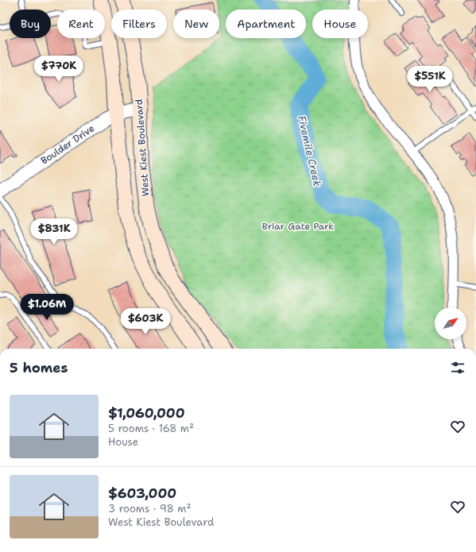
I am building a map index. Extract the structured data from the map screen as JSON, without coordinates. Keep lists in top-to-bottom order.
{
  "streets": {
    "main road": ["West Kiest Boulevard"],
    "street": ["Boulder Drive"]
  },
  "crossings": [
    ["Boulder Drive", "West Kiest Boulevard"]
  ],
  "water": ["Fivemile Creek"],
  "parks": ["Briar Gate Park"],
  "north": "top right",
  "page": {
    "chip": [
      "Buy",
      "Rent",
      "Filters",
      "New",
      "Apartment",
      "House"
    ],
    "price": [
      "$770K",
      "$551K",
      "$831K",
      "$1.06M",
      "$603K"
    ],
    "heading": "5 homes",
    "list": [
      {
        "name": "$1,060,000",
        "note": "5 rooms · 168 m² · House"
      },
      {
        "name": "$603,000",
        "note": "3 rooms · 98 m² · West Kiest Boulevard"
      }
    ]
  }
}
